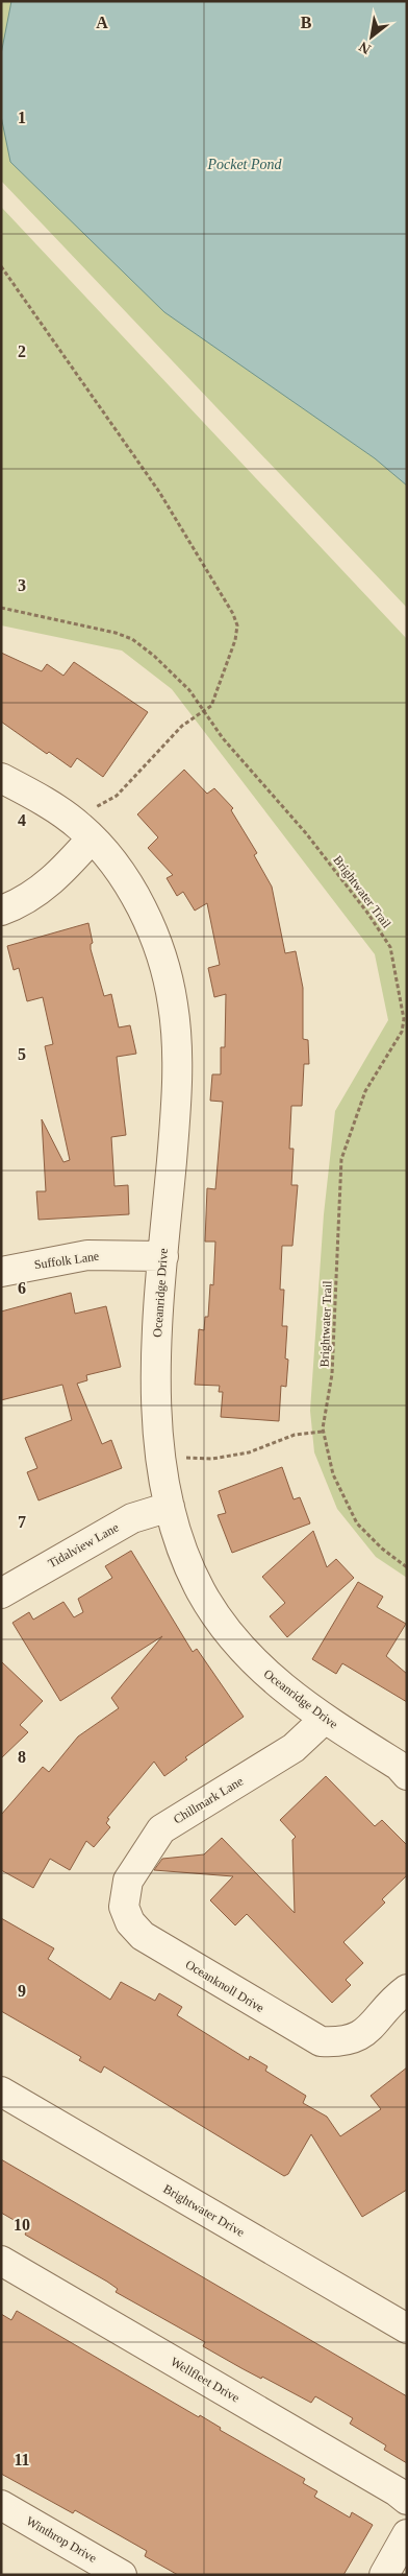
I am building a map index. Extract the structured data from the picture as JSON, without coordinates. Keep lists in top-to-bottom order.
{
  "streets": {
    "street": [
      "Suffolk Lane",
      "Oceanridge Drive",
      "Tidalview Lane",
      "Chillmark Lane",
      "Oceanknoll Drive",
      "Brightwater Drive",
      "Wellfleet Drive",
      "Winthrop Drive"
    ],
    "path": ["Brightwater Trail"]
  },
  "crossings": [
    ["Suffolk Lane", "Oceanridge Drive"],
    ["Oceanridge Drive", "Tidalview Lane"],
    ["Oceanridge Drive", "Chillmark Lane"],
    ["Chillmark Lane", "Oceanknoll Drive"]
  ],
  "water": ["Pocket Pond"],
  "north": "bottom left",
  "grid": {
    "columns": ["A", "B"],
    "rows": [
      "1",
      "2",
      "3",
      "4",
      "5",
      "6",
      "7",
      "8",
      "9",
      "10",
      "11"
    ]
  }
}
